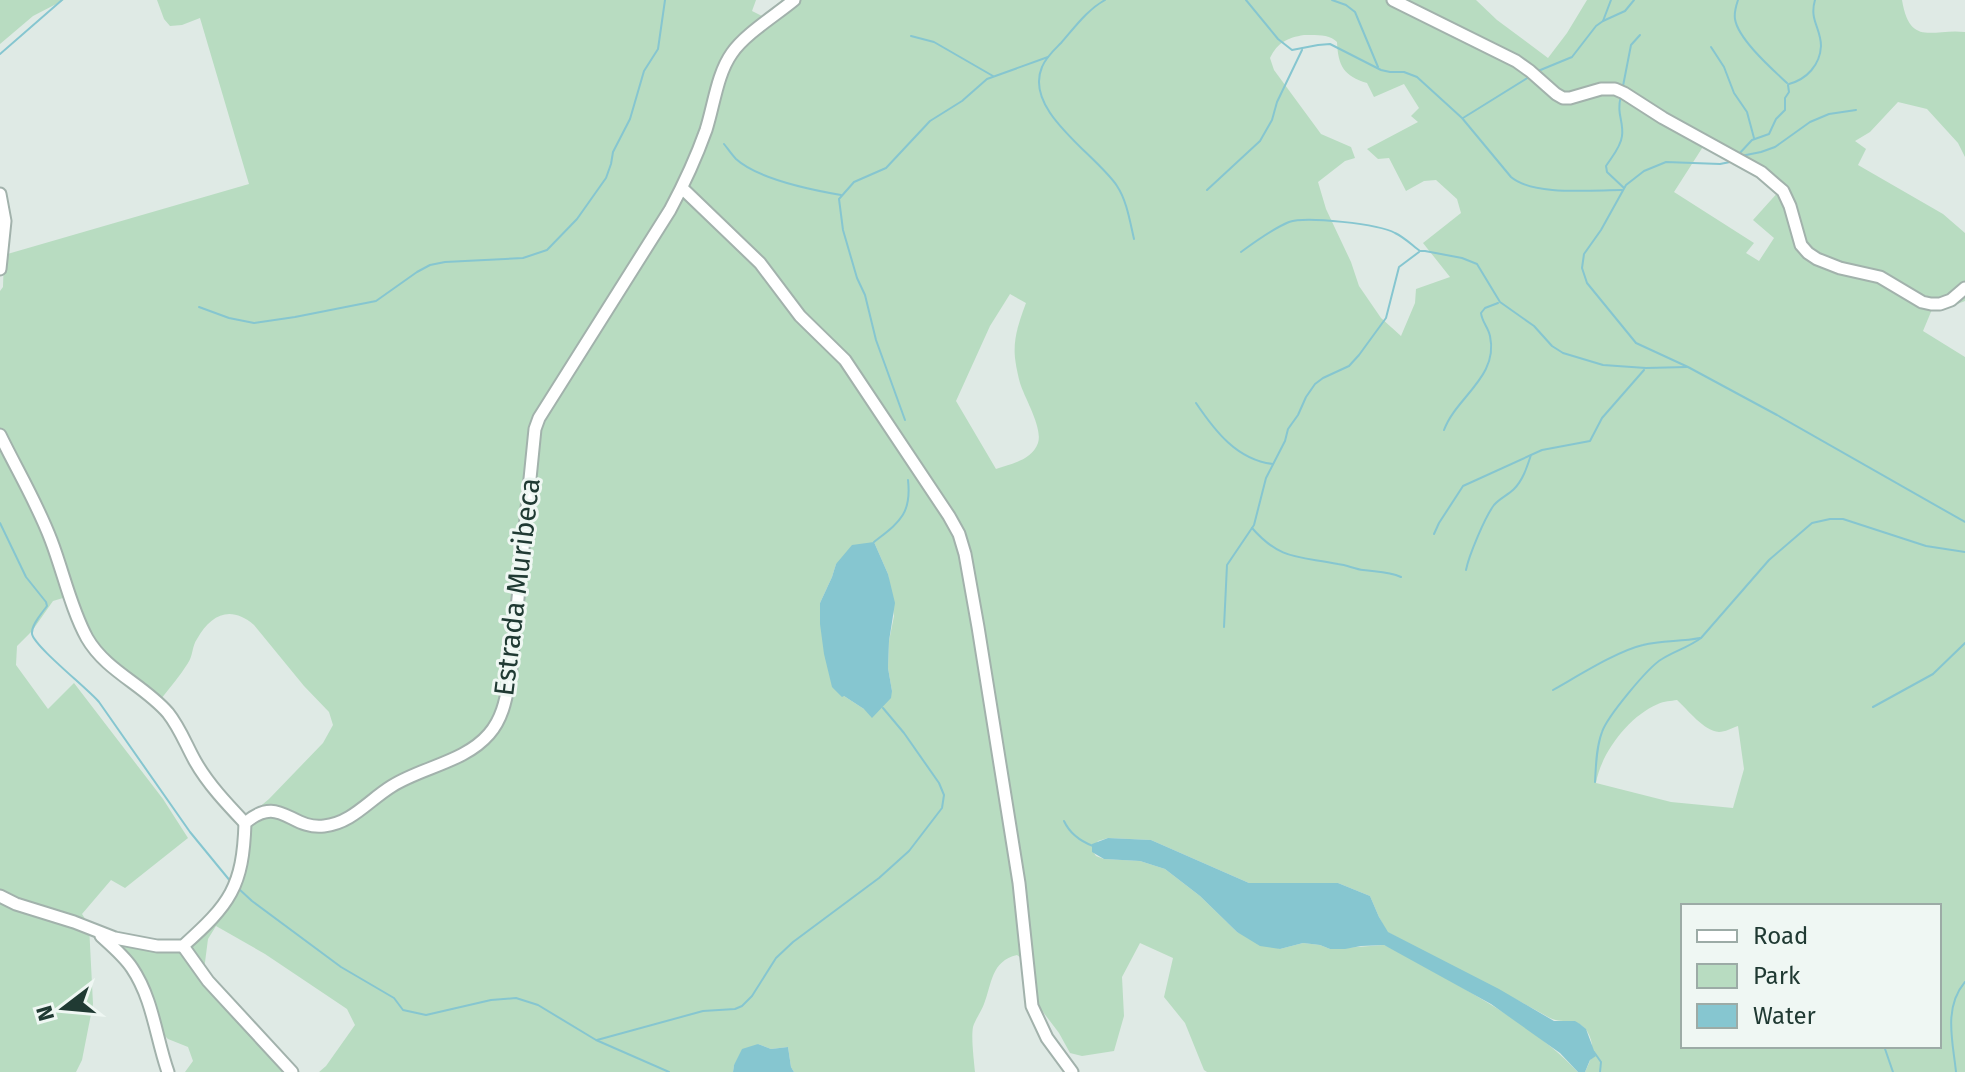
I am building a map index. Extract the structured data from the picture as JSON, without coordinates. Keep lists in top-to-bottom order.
{
  "streets": {
    "street": ["Estrada Muribeca"]
  },
  "legend": ["Road", "Park", "Water"],
  "north": "left"
}
